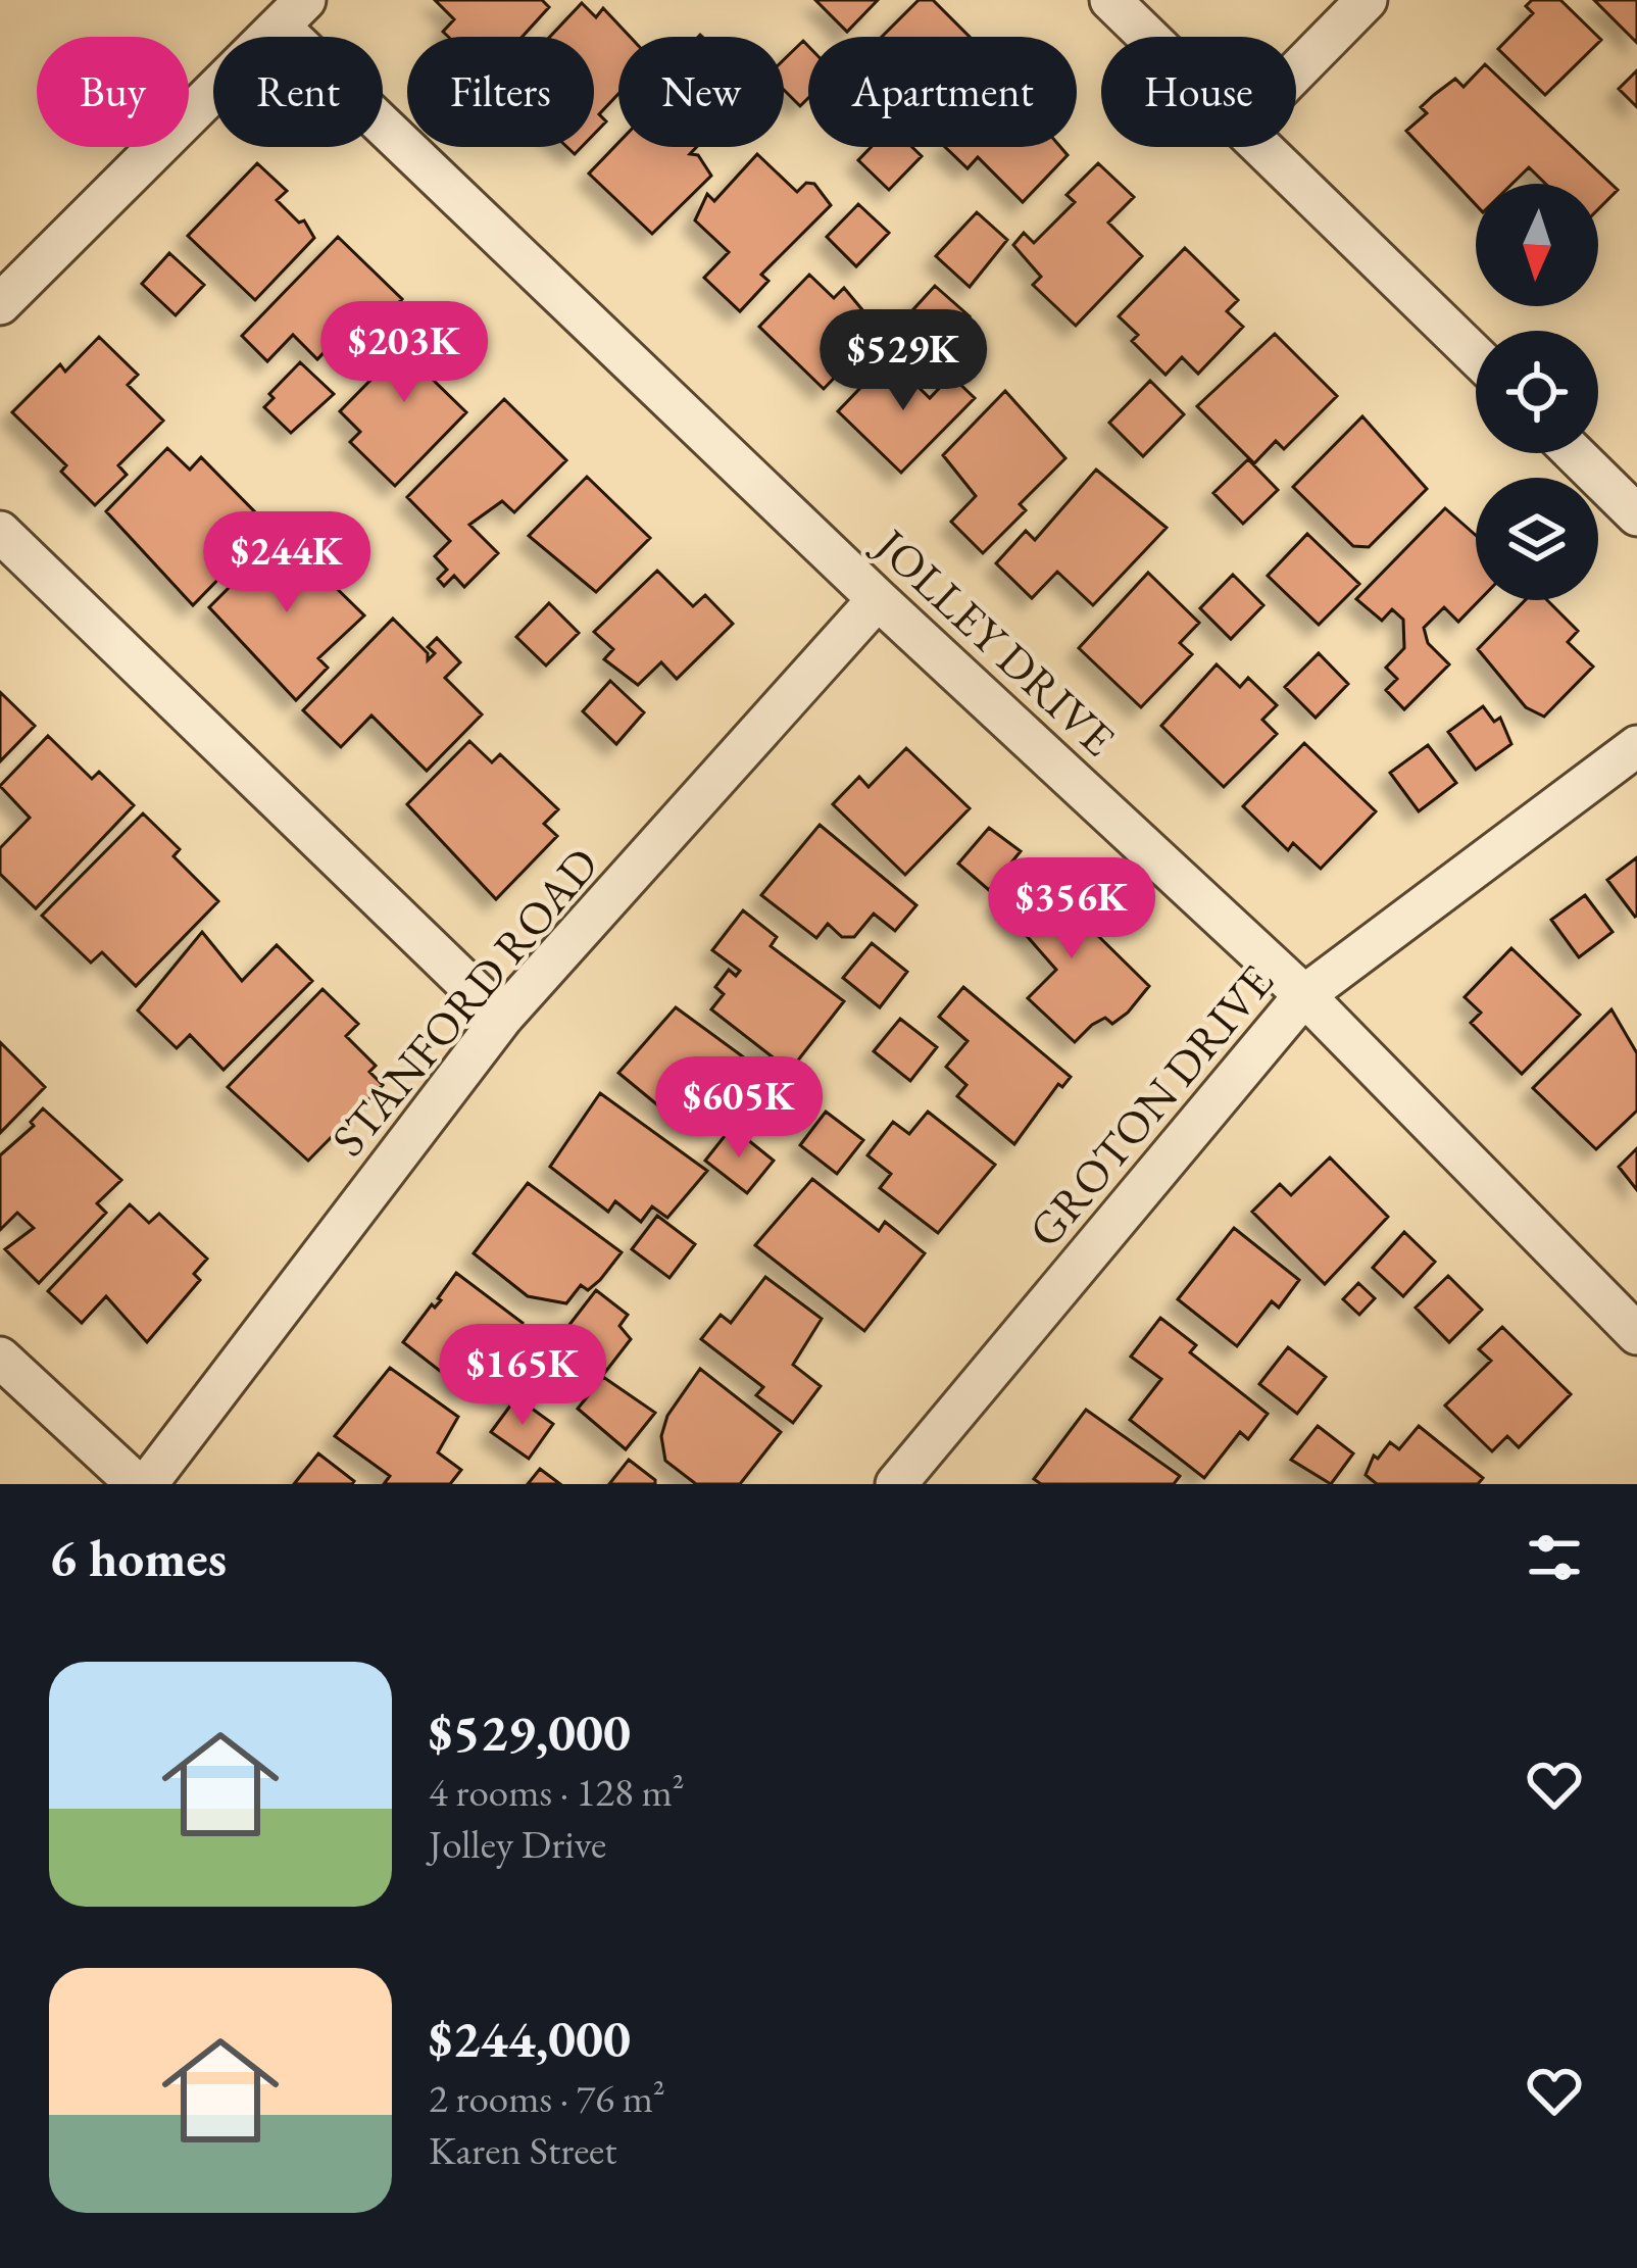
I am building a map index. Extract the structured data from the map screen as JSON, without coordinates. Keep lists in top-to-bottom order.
{
  "streets": {
    "street": ["JOLLEY DRIVE", "STANFORD ROAD", "GROTON DRIVE"]
  },
  "crossings": [
    ["JOLLEY DRIVE", "STANFORD ROAD"],
    ["JOLLEY DRIVE", "GROTON DRIVE"]
  ],
  "north": "bottom",
  "page": {
    "chip": [
      "Buy",
      "Rent",
      "Filters",
      "New",
      "Apartment",
      "House"
    ],
    "price": [
      "$203K",
      "$529K",
      "$244K",
      "$356K",
      "$605K",
      "$165K"
    ],
    "heading": "6 homes",
    "list": [
      {
        "name": "$529,000",
        "note": "4 rooms · 128 m² · Jolley Drive"
      },
      {
        "name": "$244,000",
        "note": "2 rooms · 76 m² · Karen Street"
      }
    ]
  }
}
